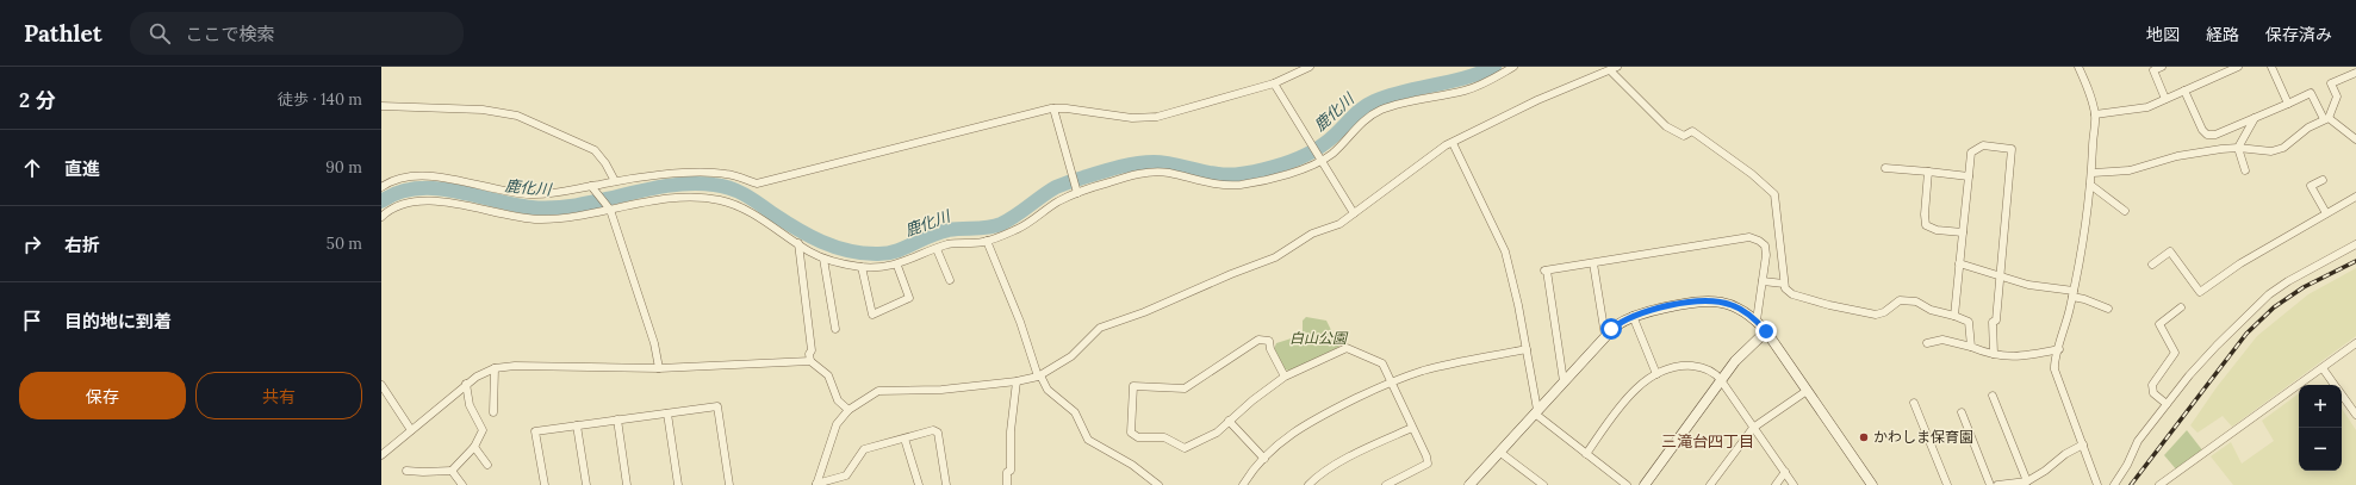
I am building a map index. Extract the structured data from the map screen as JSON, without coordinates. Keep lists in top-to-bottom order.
{
  "districts": ["三滝台四丁目"],
  "water": ["鹿化川"],
  "parks": ["白山公園"],
  "places": ["かわしま保育園"],
  "page": {
    "header": "Pathlet",
    "search": "ここで検索",
    "nav": ["地図", "経路", "保存済み"],
    "heading": ["2 分", "徒歩 · 140 m"],
    "list": [
      ["直進", "90 m"],
      ["右折", "50 m"],
      "目的地に到着"
    ],
    "buttons": ["保存", "共有"],
    "map_buttons": ["+", "−"]
  }
}
